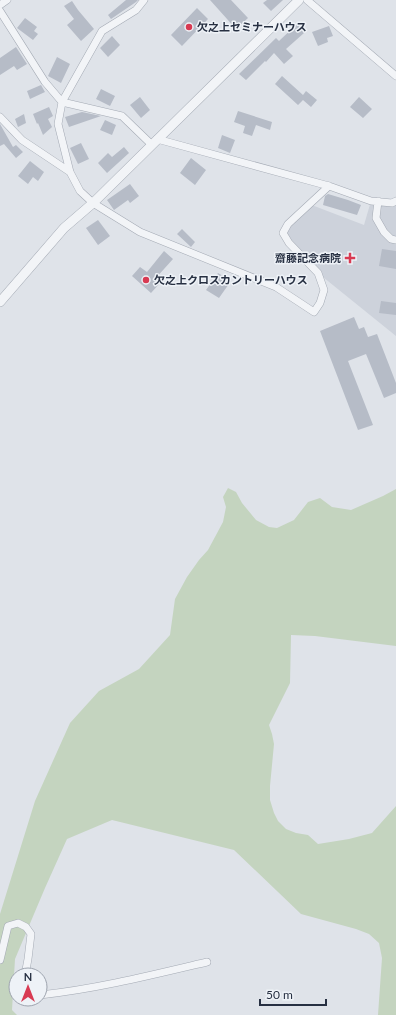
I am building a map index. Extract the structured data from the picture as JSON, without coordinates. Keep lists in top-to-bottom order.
{
  "places": {
    "other": ["欠之上セミナーハウス", "欠之上クロスカントリーハウス"],
    "health": ["齋藤記念病院"]
  },
  "scale_bar": "50 m",
  "north": "top"
}
